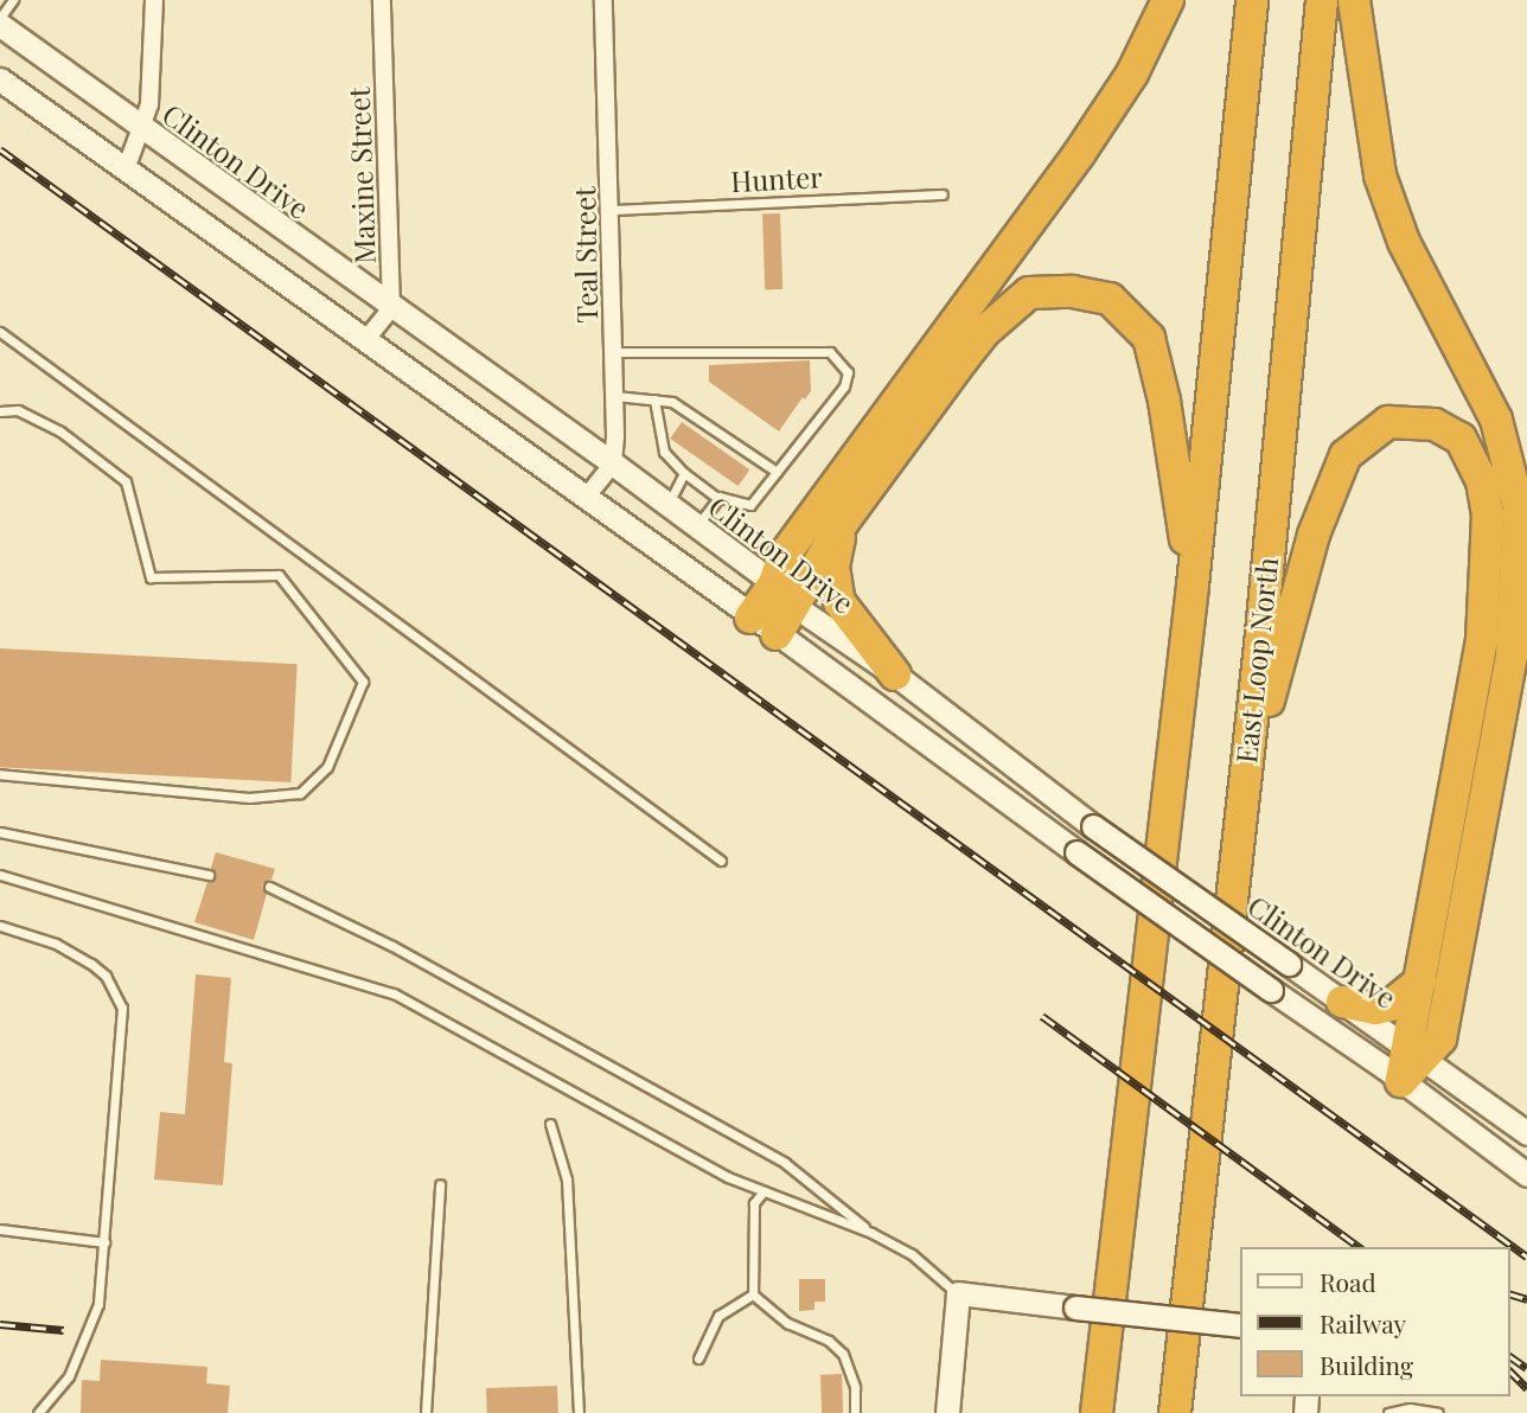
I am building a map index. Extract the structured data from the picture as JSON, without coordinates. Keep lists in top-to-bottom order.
{
  "streets": {
    "highway": ["East Loop North"],
    "main road": ["Clinton Drive"],
    "street": ["Maxine Street", "Teal Street"],
    "lane": ["Hunter"]
  },
  "crossings": [
    ["Clinton Drive", "Maxine Street"],
    ["Clinton Drive", "Teal Street"],
    ["Hunter", "Teal Street"]
  ],
  "legend": ["Road", "Railway", "Building"]
}
